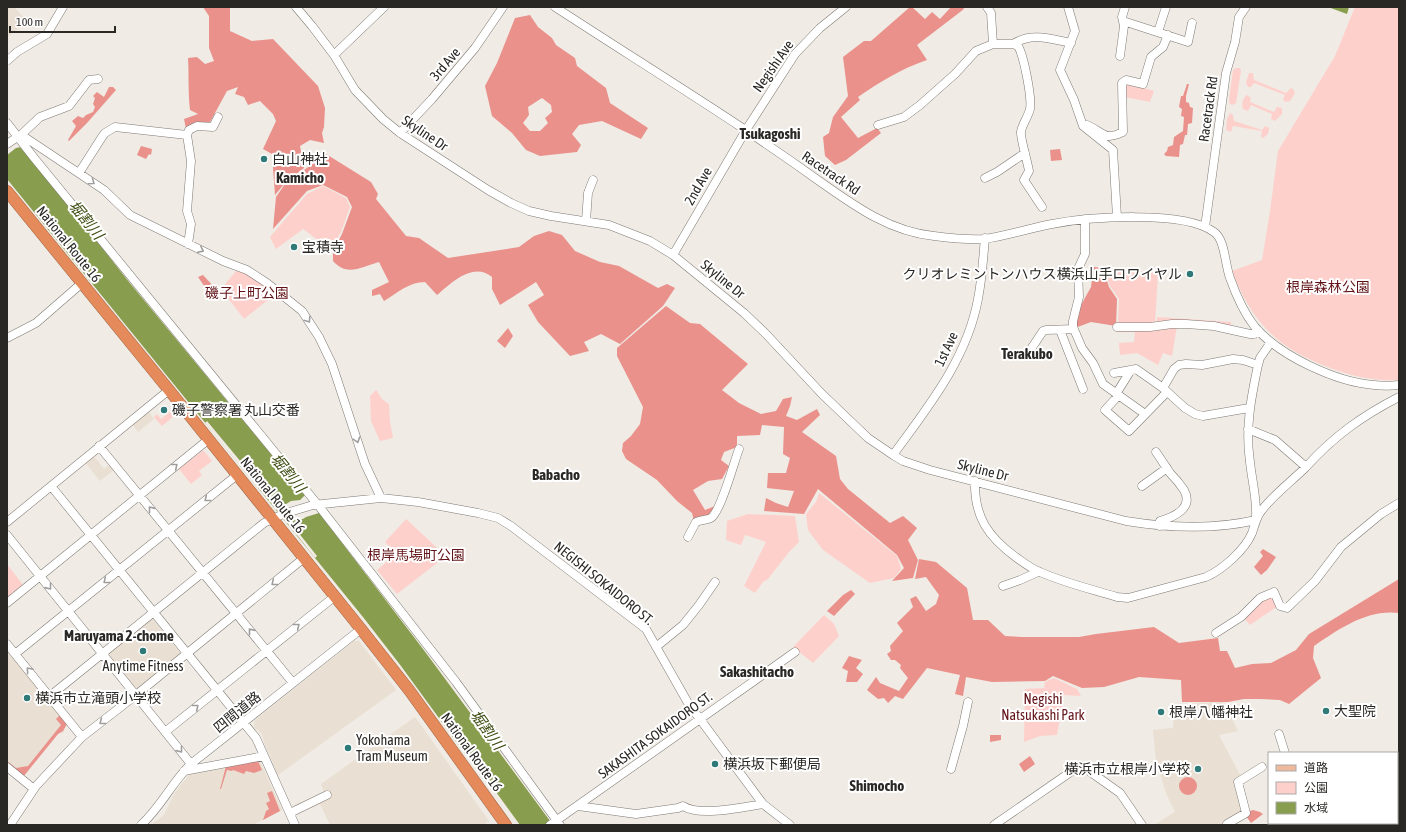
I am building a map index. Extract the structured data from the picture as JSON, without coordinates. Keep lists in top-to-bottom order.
{
  "streets": {
    "highway": ["National Route 16"],
    "street": [
      "3rd Ave",
      "Negishi Ave",
      "Racetrack Rd",
      "Skyline Dr",
      "2nd Ave",
      "1st Ave",
      "NEGISHI SOKAIDORO ST.",
      "四間道路",
      "SAKASHITA SOKAIDORO ST."
    ]
  },
  "crossings": [
    ["3rd Ave", "Skyline Dr"],
    ["Negishi Ave", "Racetrack Rd"],
    ["Negishi Ave", "2nd Ave"],
    ["Racetrack Rd", "2nd Ave"],
    ["Racetrack Rd", "1st Ave"],
    ["Skyline Dr", "2nd Ave"],
    ["Skyline Dr", "1st Ave"],
    ["National Route 16", "NEGISHI SOKAIDORO ST."],
    ["National Route 16", "四間道路"],
    ["NEGISHI SOKAIDORO ST.", "SAKASHITA SOKAIDORO ST."]
  ],
  "districts": [
    "Tsukagoshi",
    "Kamicho",
    "Terakubo",
    "Babacho",
    "Maruyama 2-chome",
    "Sakashitacho",
    "Shimocho"
  ],
  "water": ["堀割川"],
  "parks": [
    "根岸森林公園",
    "磯子上町公園",
    "根岸馬場町公園",
    "Negishi Natsukashi Park"
  ],
  "places": [
    "白山神社",
    "宝積寺",
    "クリオレミントンハウス横浜山手ロワイヤル",
    "磯子警察署 丸山交番",
    "Anytime Fitness",
    "横浜市立滝頭小学校",
    "大聖院",
    "根岸八幡神社",
    "Yokohama Tram Museum",
    "横浜坂下郵便局",
    "横浜市立根岸小学校"
  ],
  "legend": ["道路", "公園", "水域"],
  "scale_bar": "100 m"
}
